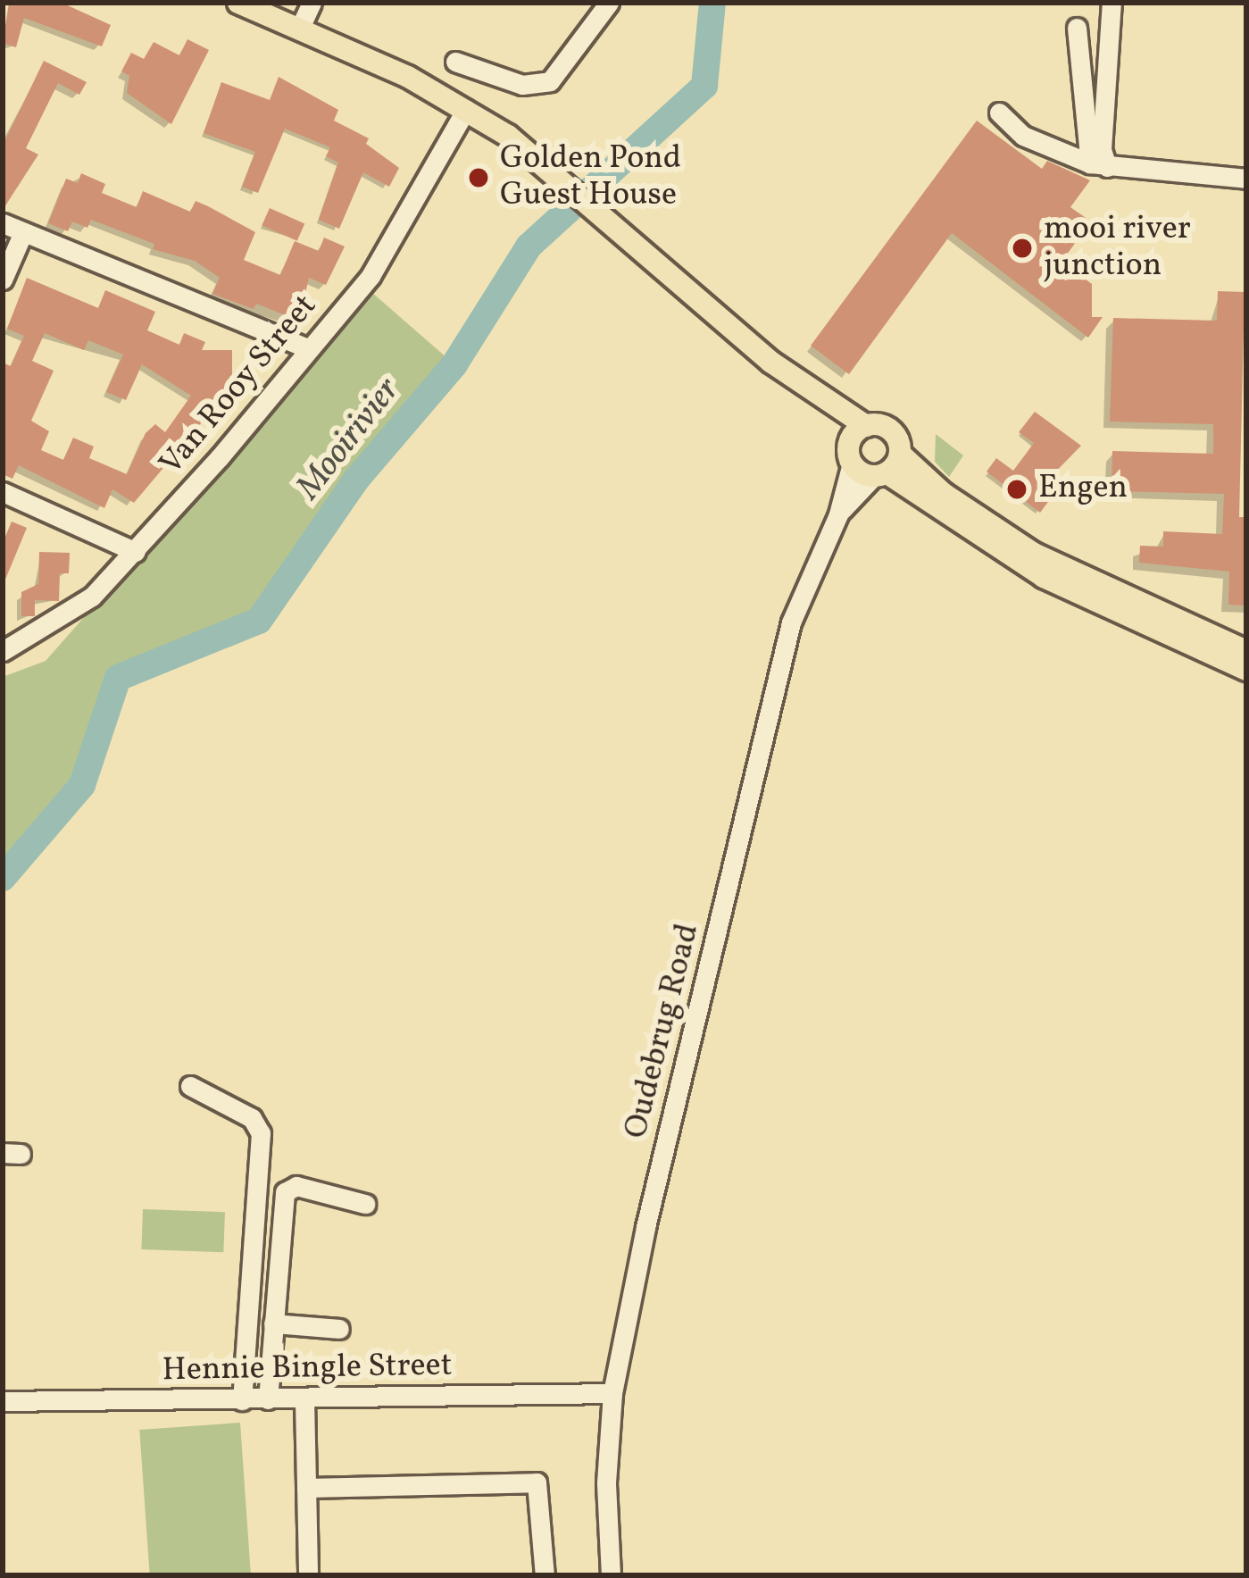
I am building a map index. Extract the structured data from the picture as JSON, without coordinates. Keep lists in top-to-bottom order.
{
  "streets": {
    "street": ["Van Rooy Street", "Oudebrug Road", "Hennie Bingle Street"]
  },
  "crossings": [
    ["Oudebrug Road", "Hennie Bingle Street"]
  ],
  "water": ["Mooirivier"],
  "places": ["Golden Pond Guest House", "mooi river junction", "Engen"]
}
